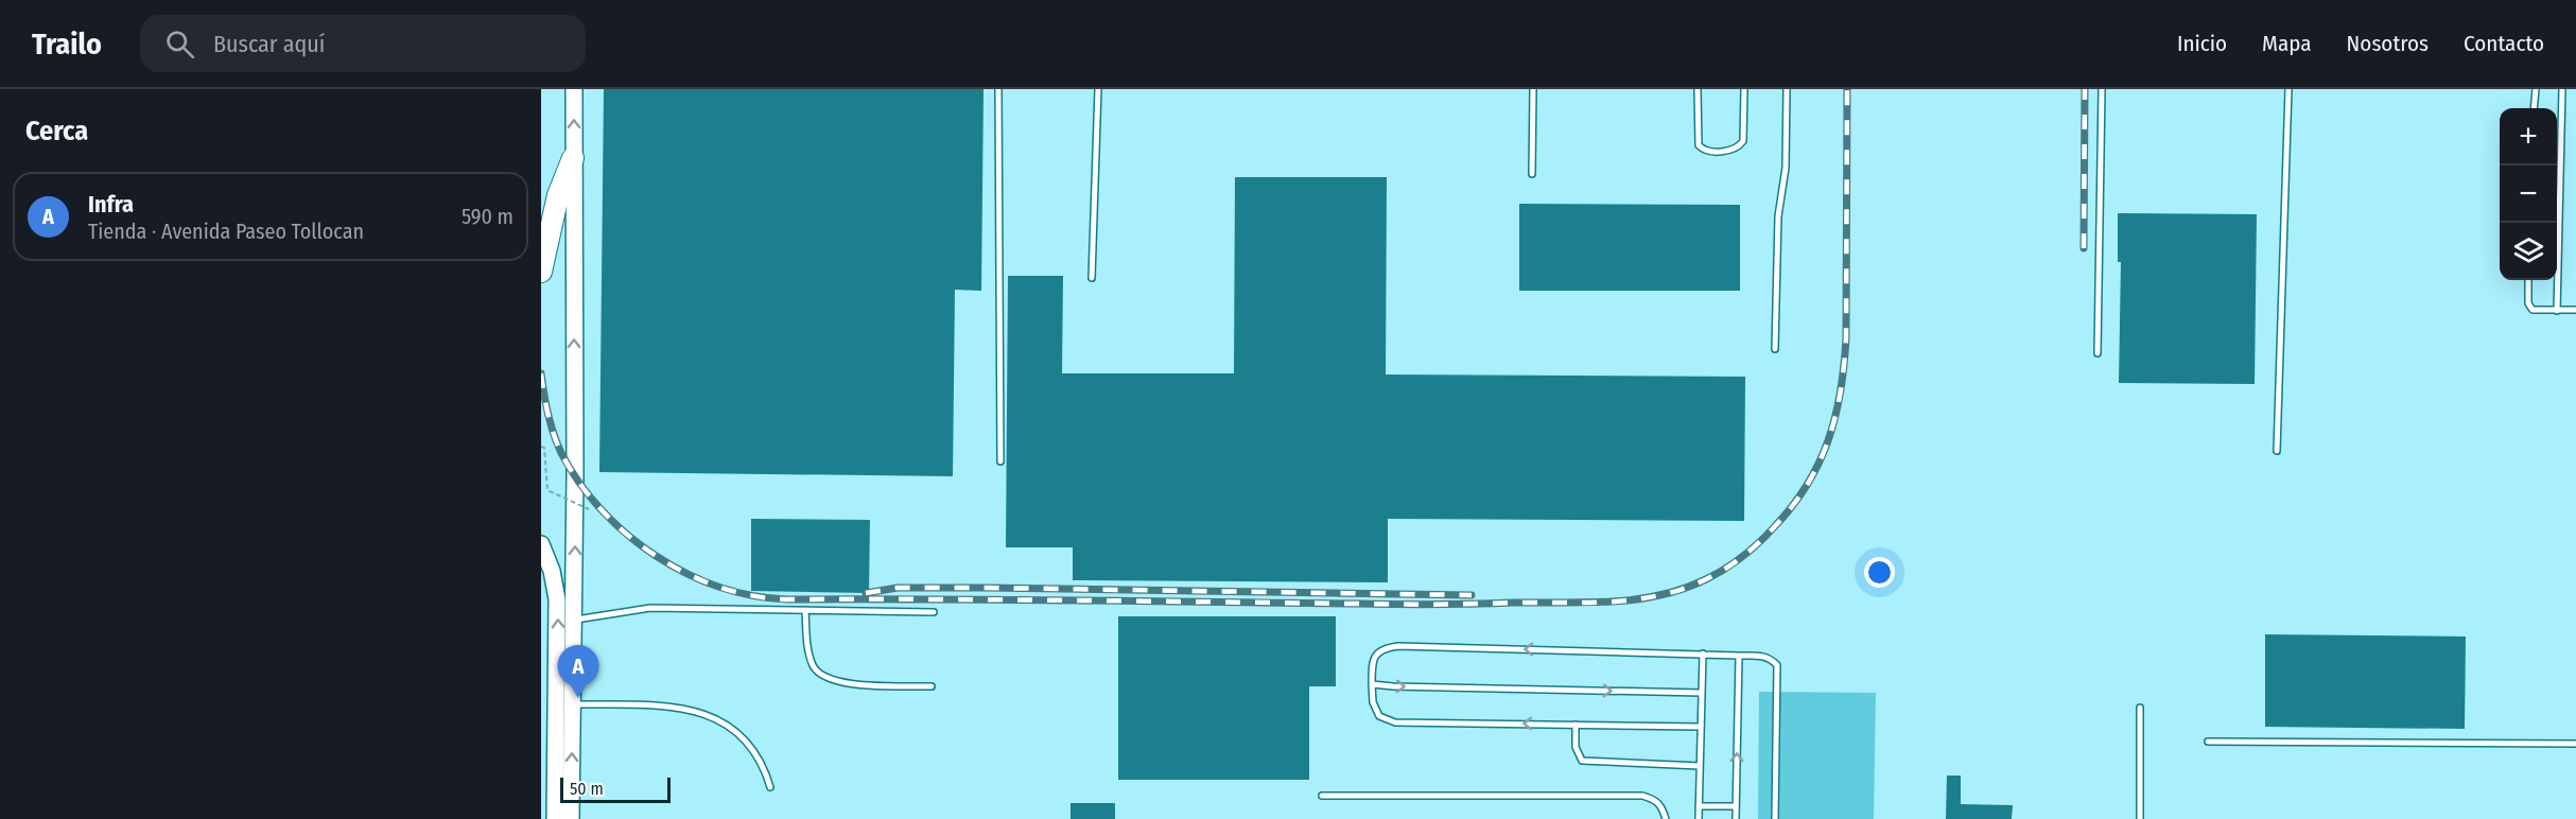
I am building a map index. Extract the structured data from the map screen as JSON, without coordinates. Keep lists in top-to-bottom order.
{
  "scale_bar": "50 m",
  "page": {
    "header": "Trailo",
    "search": "Buscar aquí",
    "nav": [
      "Inicio",
      "Mapa",
      "Nosotros",
      "Contacto"
    ],
    "heading": "Cerca",
    "map_buttons": ["+", "−"],
    "list": [
      {
        "mark": "A",
        "name": "Infra",
        "note": "Tienda · Avenida Paseo Tollocan",
        "value": "590 m"
      }
    ],
    "pins": "A",
    "scale": "50 m"
  }
}
